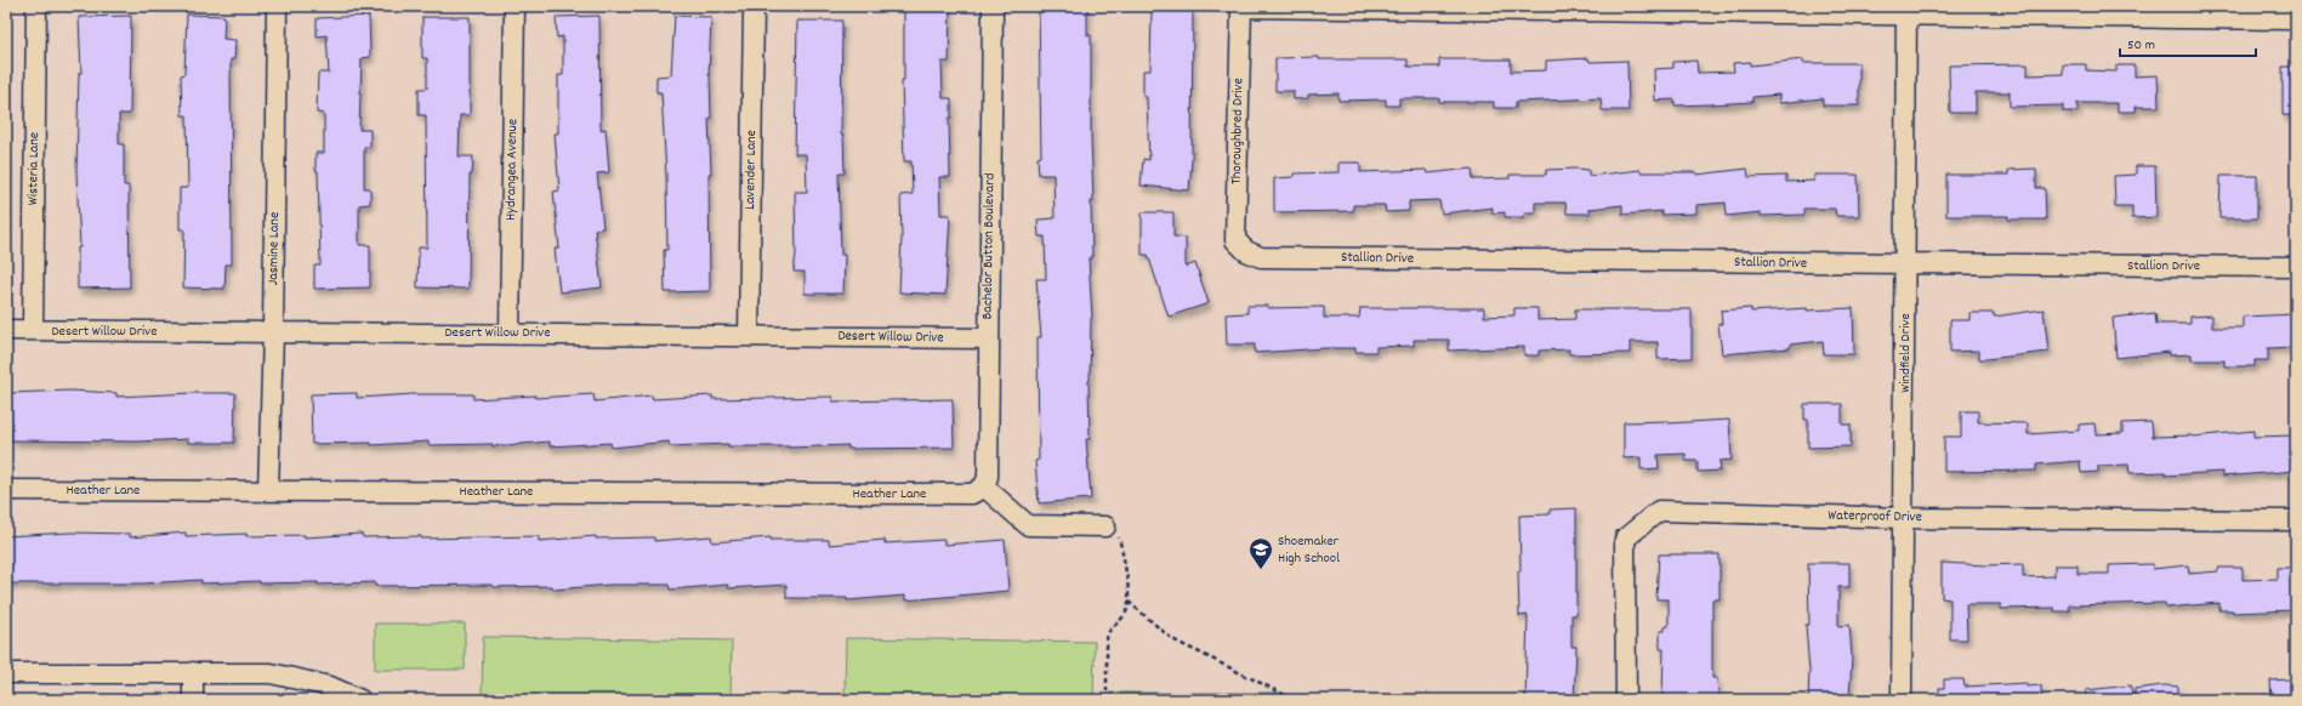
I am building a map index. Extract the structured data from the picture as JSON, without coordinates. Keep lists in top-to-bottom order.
{
  "streets": {
    "street": [
      "Thoroughbred Drive",
      "Wisteria Lane",
      "Hydrangea Avenue",
      "Lavender Lane",
      "Bachelor Button Boulevard",
      "Jasmine Lane",
      "Stallion Drive",
      "Desert Willow Drive",
      "Windfield Drive",
      "Heather Lane",
      "Waterproof Drive"
    ]
  },
  "crossings": [
    ["Thoroughbred Drive", "Stallion Drive"],
    ["Wisteria Lane", "Desert Willow Drive"],
    ["Hydrangea Avenue", "Desert Willow Drive"],
    ["Lavender Lane", "Desert Willow Drive"],
    ["Bachelor Button Boulevard", "Desert Willow Drive"],
    ["Bachelor Button Boulevard", "Heather Lane"],
    ["Jasmine Lane", "Desert Willow Drive"],
    ["Jasmine Lane", "Heather Lane"],
    ["Stallion Drive", "Windfield Drive"],
    ["Windfield Drive", "Waterproof Drive"]
  ],
  "places": {
    "school or university": ["Shoemaker High School"]
  },
  "scale_bar": "50 m"
}
